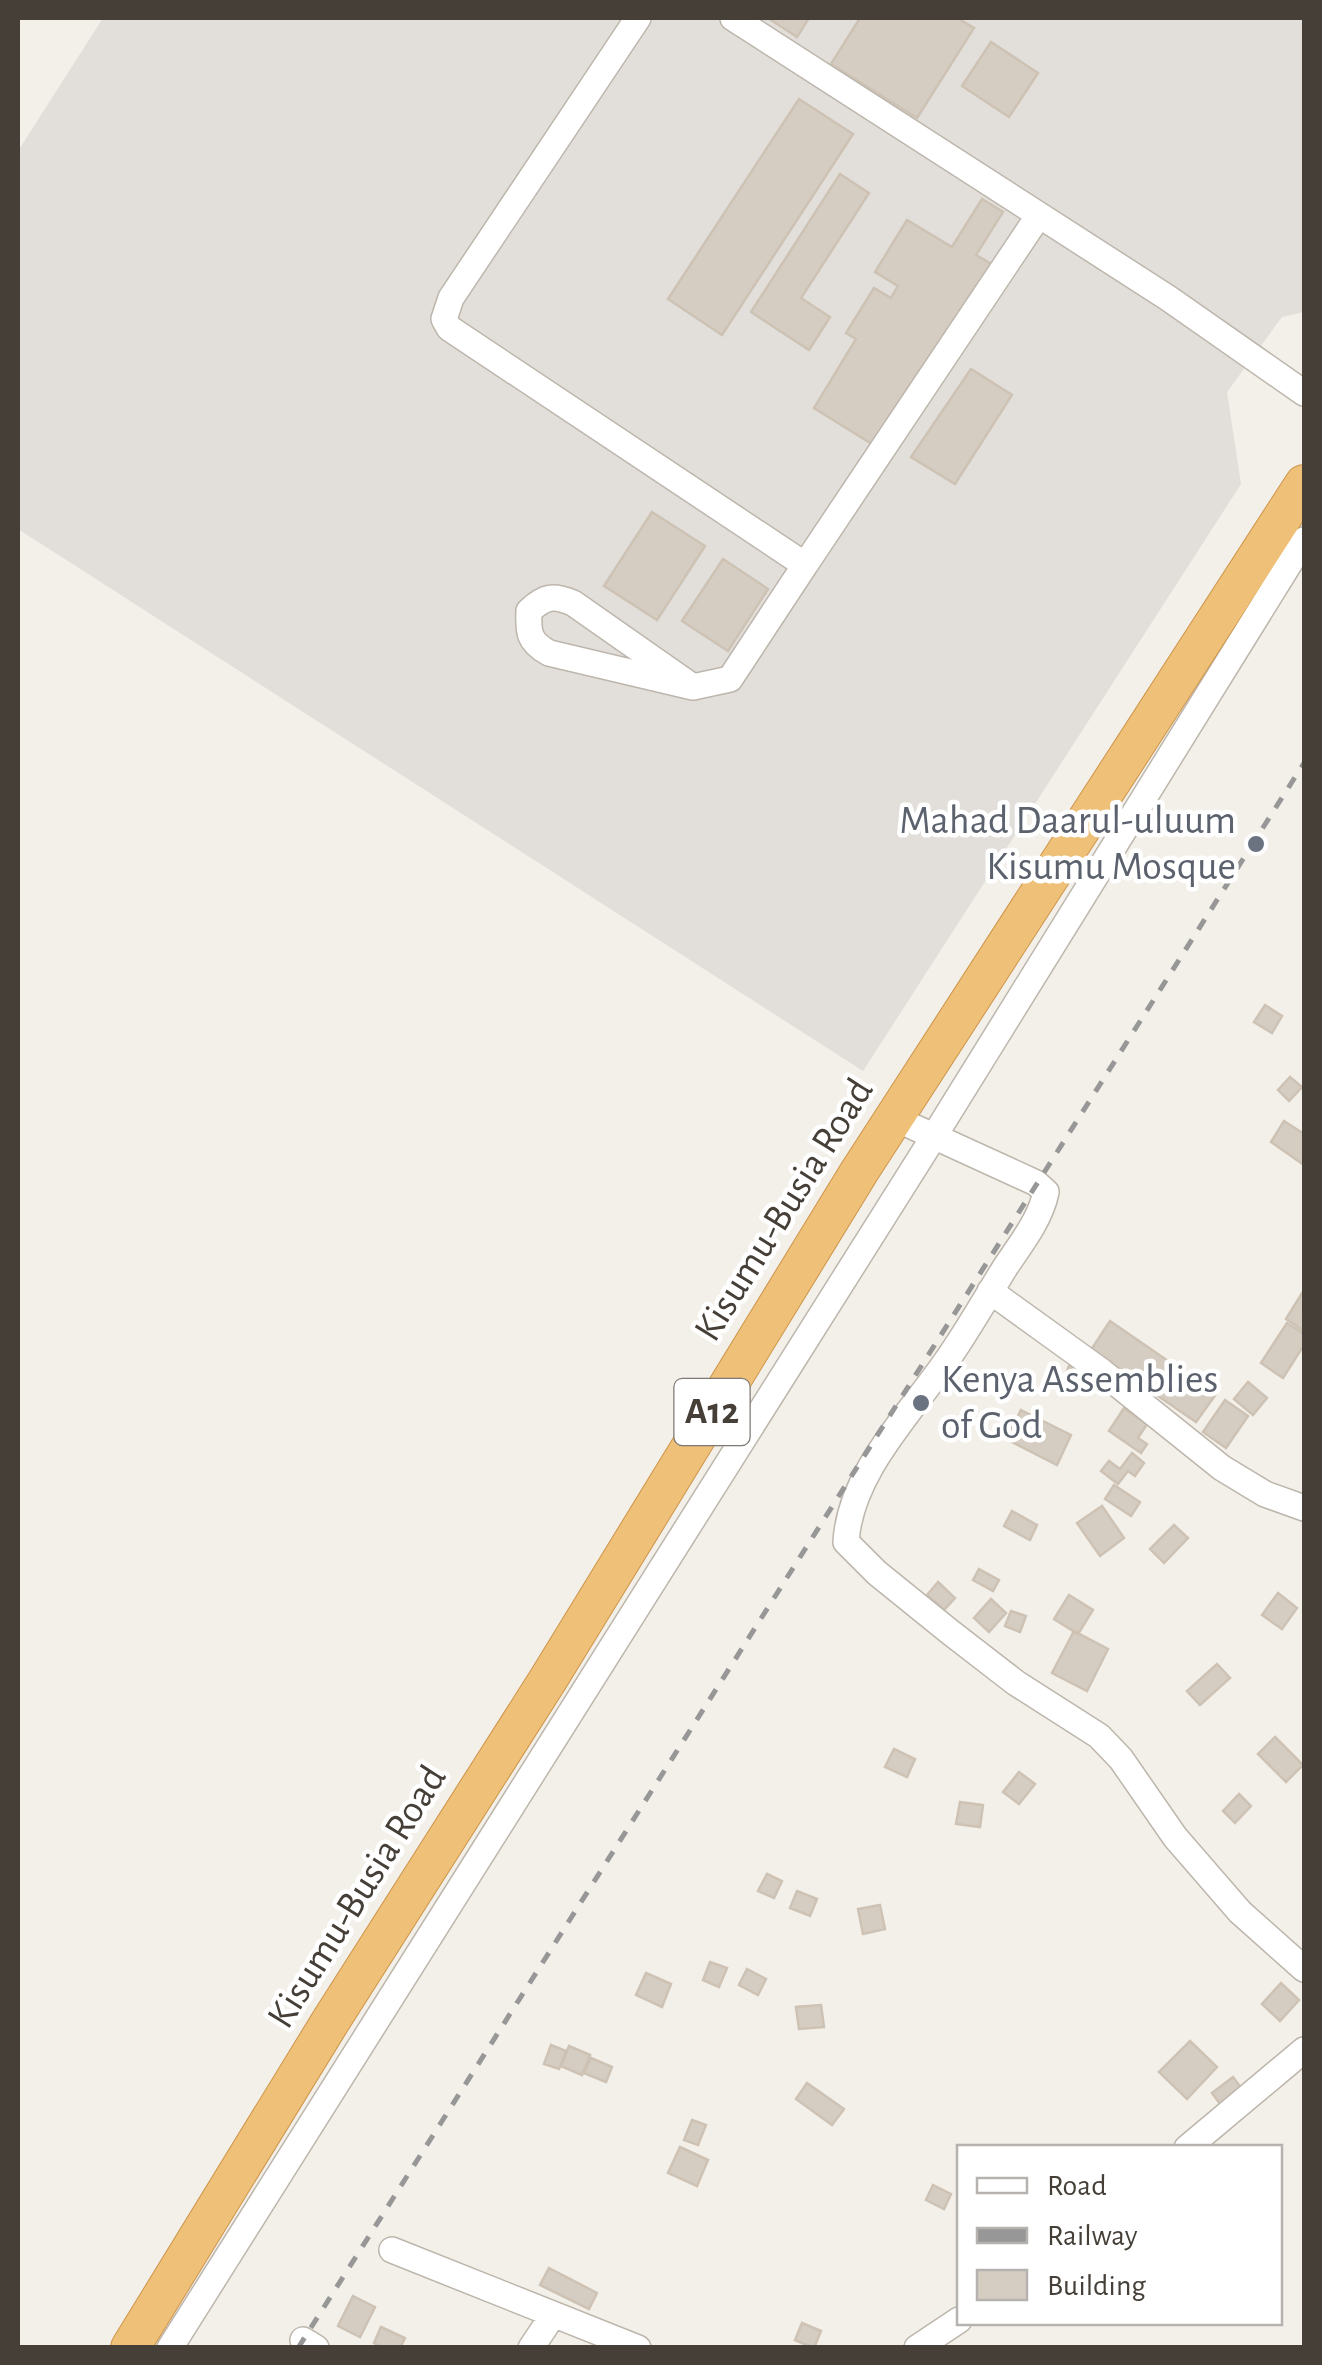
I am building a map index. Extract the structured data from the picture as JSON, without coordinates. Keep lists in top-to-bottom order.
{
  "streets": {
    "highway": ["Kisumu-Busia Road", "A12"]
  },
  "places": ["Mahad Daarul-uluum Kisumu Mosque", "Kenya Assemblies of God"],
  "legend": ["Road", "Railway", "Building"]
}
